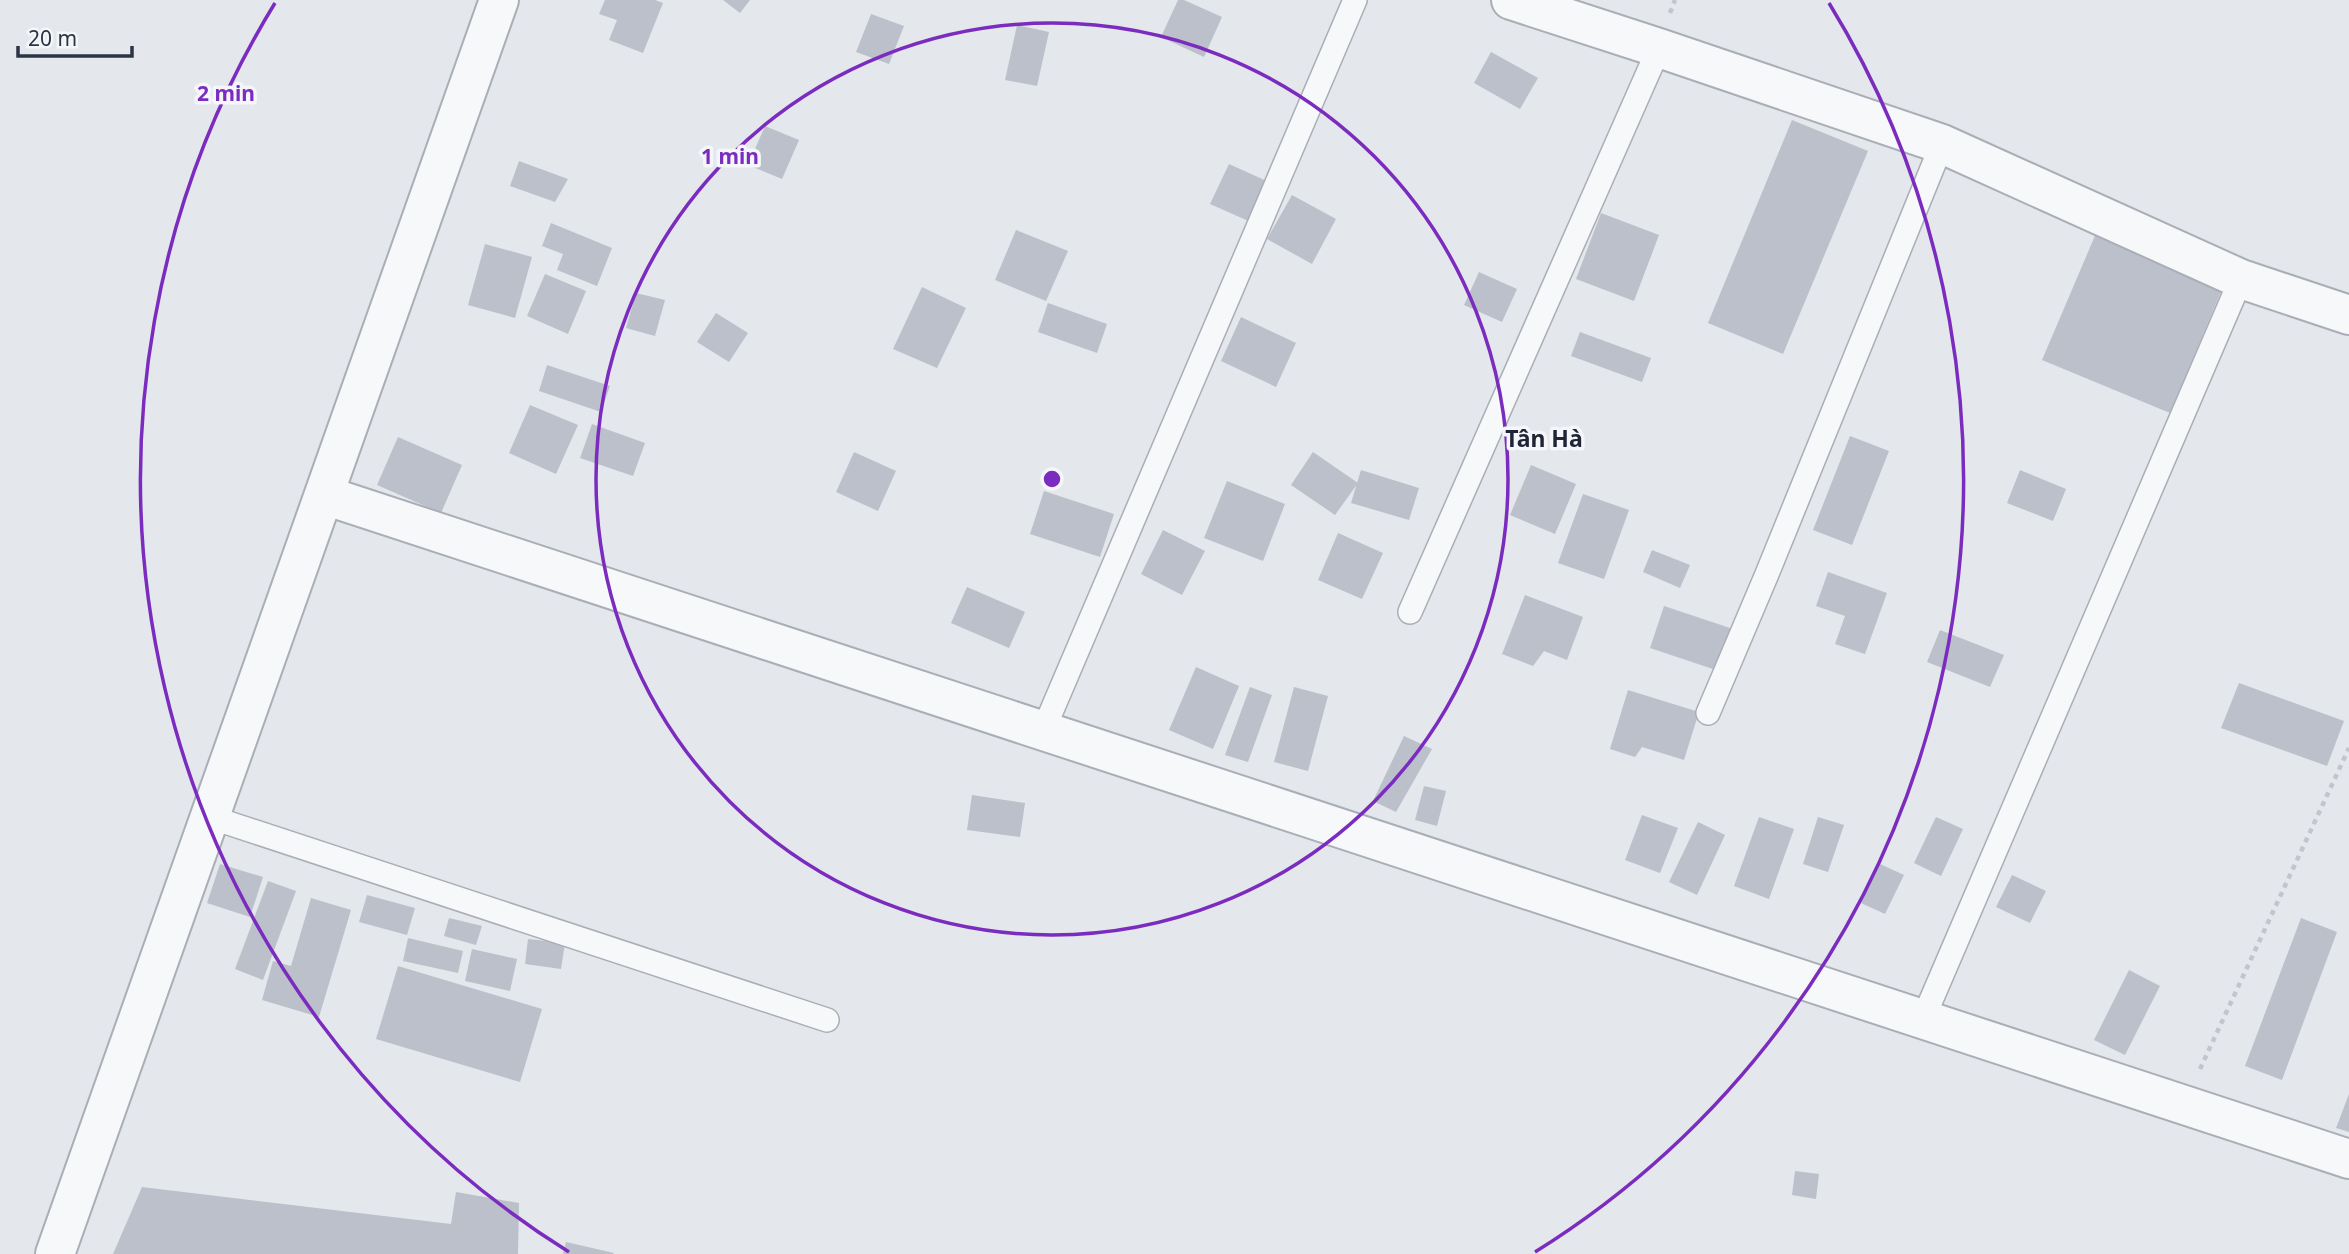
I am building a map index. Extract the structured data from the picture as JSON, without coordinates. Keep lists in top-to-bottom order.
{
  "districts": ["Tân Hà"],
  "scale_bar": "20 m",
  "rings": ["2 min", "1 min"]
}
